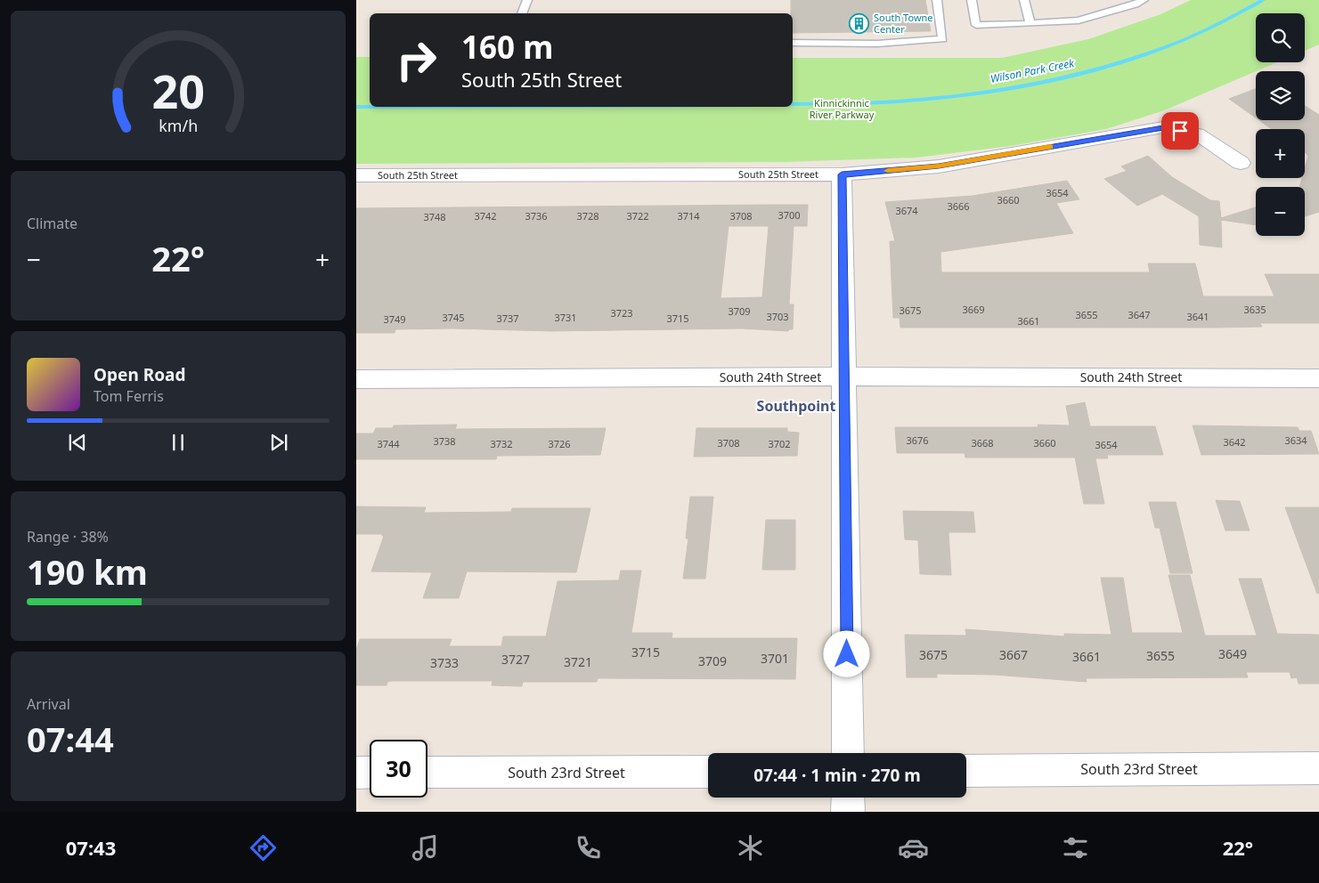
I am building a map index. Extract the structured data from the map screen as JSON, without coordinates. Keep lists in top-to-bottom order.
{
  "streets": {
    "street": ["South 25th Street", "South 24th Street", "South 23rd Street"]
  },
  "districts": ["Southpoint"],
  "water": ["Wilson Park Creek"],
  "parks": ["Kinnickinnic River Parkway"],
  "places": {
    "building": ["South Towne Center"]
  },
  "house_numbers": [
    "3654",
    "3660",
    "3666",
    "3674",
    "3700",
    "3742",
    "3736",
    "3728",
    "3722",
    "3714",
    "3708",
    "3748",
    "3669",
    "3635",
    "3675",
    "3709",
    "3723",
    "3655",
    "3647",
    "3703",
    "3641",
    "3745",
    "3731",
    "3737",
    "3715",
    "3749",
    "3661",
    "3676",
    "3634",
    "3738",
    "3642",
    "3708",
    "3668",
    "3660",
    "3744",
    "3732",
    "3726",
    "3702",
    "3654",
    "3715",
    "3649",
    "3675",
    "3667",
    "3655",
    "3661",
    "3701",
    "3727",
    "3709",
    "3721",
    "3733"
  ],
  "page": {
    "map_buttons": ["+", "−"],
    "turn": ["160 m", "South 25th Street"],
    "tile": [
      "Climate",
      ["Range · 38%", "190 km"],
      ["Arrival", "07:44"]
    ],
    "heat": ["−", "22°", "+"],
    "song": ["Open Road", "Tom Ferris"],
    "limit": "30",
    "trip": "07:44 · 1 min · 270 m",
    "tabs": ["07:43", "22°"],
    "gauge": ["20", "km/h"]
  }
}
